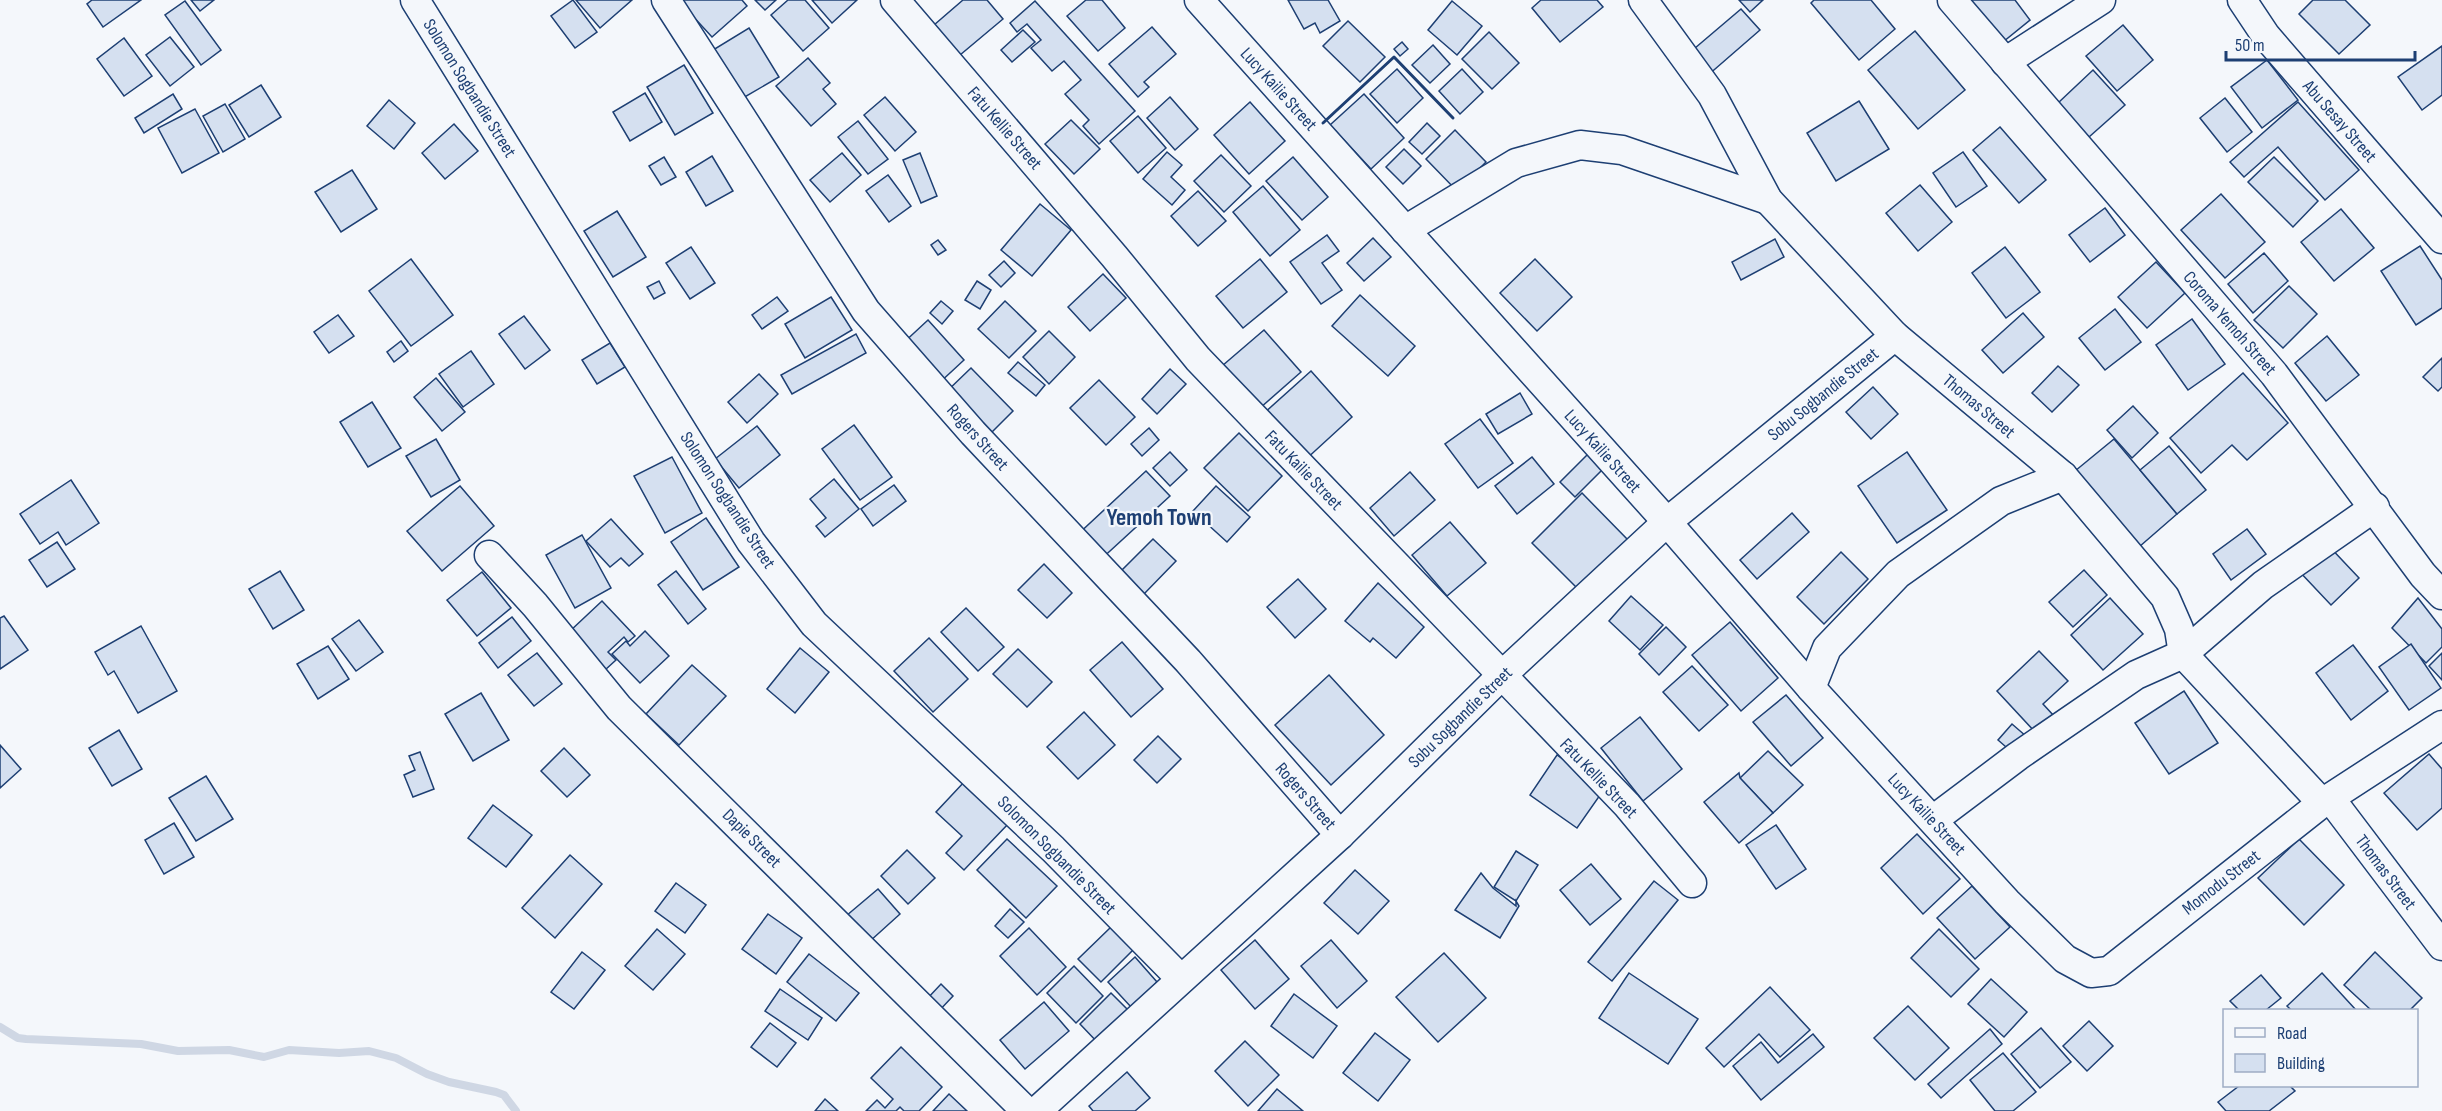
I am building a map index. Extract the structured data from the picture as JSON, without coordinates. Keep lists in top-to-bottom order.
{
  "streets": {
    "street": [
      "Solomon Sogbandie Street",
      "Lucy Kailie Street",
      "Abu Sesay Street",
      "Fatu Kellie Street",
      "Coroma Yemoh Street",
      "Sobu Sogbandie Street",
      "Thomas Street",
      "Rogers Street",
      "Fatu Kailie Street",
      "Dapie Street",
      "Momodu Street"
    ]
  },
  "crossings": [
    ["Solomon Sogbandie Street", "Sobu Sogbandie Street"],
    ["Lucy Kailie Street", "Sobu Sogbandie Street"],
    ["Lucy Kailie Street", "Momodu Street"],
    ["Fatu Kellie Street", "Sobu Sogbandie Street"],
    ["Fatu Kellie Street", "Fatu Kailie Street"],
    ["Sobu Sogbandie Street", "Thomas Street"],
    ["Sobu Sogbandie Street", "Rogers Street"],
    ["Sobu Sogbandie Street", "Fatu Kailie Street"],
    ["Thomas Street", "Momodu Street"]
  ],
  "districts": ["Yemoh Town"],
  "legend": ["Road", "Building"],
  "scale_bar": "50 m"
}
